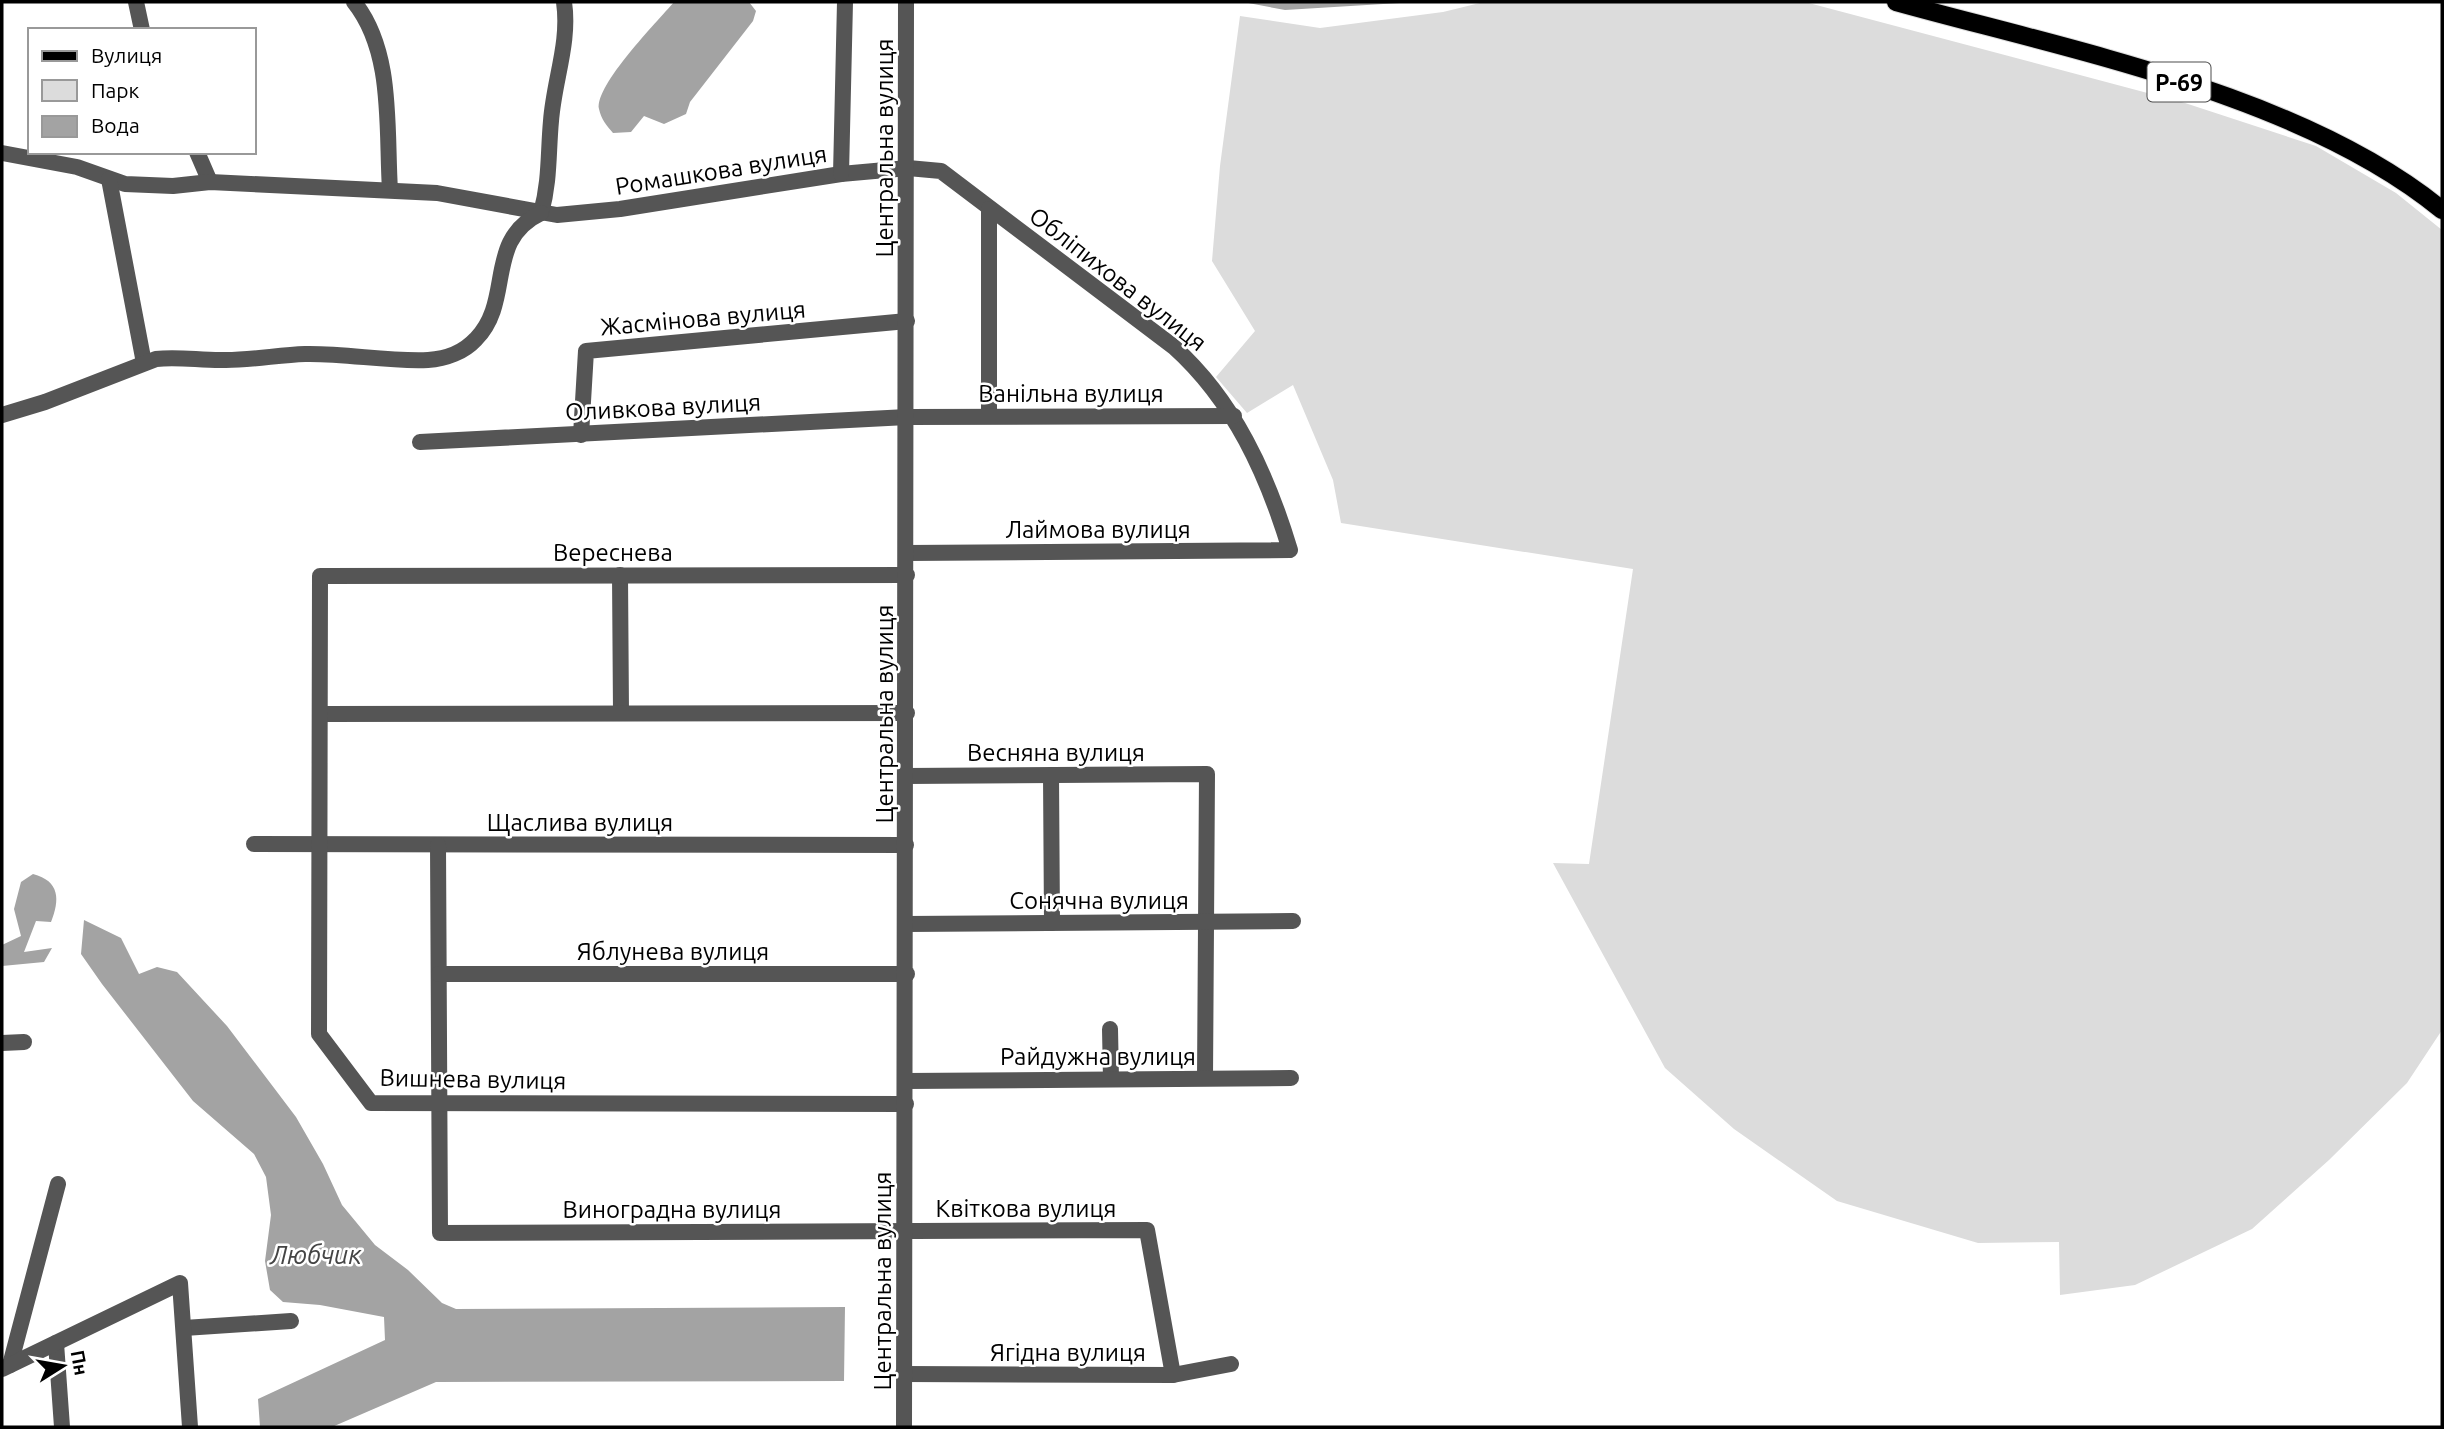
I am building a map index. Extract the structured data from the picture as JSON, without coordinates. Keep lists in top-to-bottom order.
{
  "streets": {
    "main road": ["Р-69"],
    "street": [
      "Центральна вулиця",
      "Ромашкова вулиця",
      "Обліпихова вулиця",
      "Жасмінова вулиця",
      "Ванільна вулиця",
      "Оливкова вулиця",
      "Лаймова вулиця",
      "Вереснева",
      "Весняна вулиця",
      "Щаслива вулиця",
      "Сонячна вулиця",
      "Яблунева вулиця",
      "Райдужна вулиця",
      "Вишнева вулиця",
      "Квіткова вулиця",
      "Виноградна вулиця",
      "Ягідна вулиця"
    ]
  },
  "crossings": [
    ["Центральна вулиця", "Ромашкова вулиця"],
    ["Центральна вулиця", "Обліпихова вулиця"],
    ["Центральна вулиця", "Жасмінова вулиця"],
    ["Центральна вулиця", "Ванільна вулиця"],
    ["Центральна вулиця", "Оливкова вулиця"],
    ["Центральна вулиця", "Лаймова вулиця"],
    ["Центральна вулиця", "Вереснева"],
    ["Центральна вулиця", "Весняна вулиця"],
    ["Центральна вулиця", "Щаслива вулиця"],
    ["Центральна вулиця", "Сонячна вулиця"],
    ["Центральна вулиця", "Яблунева вулиця"],
    ["Центральна вулиця", "Райдужна вулиця"],
    ["Центральна вулиця", "Вишнева вулиця"],
    ["Центральна вулиця", "Квіткова вулиця"],
    ["Центральна вулиця", "Виноградна вулиця"],
    ["Центральна вулиця", "Ягідна вулиця"],
    ["Ромашкова вулиця", "Обліпихова вулиця"],
    ["Обліпихова вулиця", "Ванільна вулиця"],
    ["Обліпихова вулиця", "Лаймова вулиця"],
    ["Жасмінова вулиця", "Оливкова вулиця"],
    ["Ванільна вулиця", "Оливкова вулиця"],
    ["Вереснева", "Вишнева вулиця"],
    ["Весняна вулиця", "Сонячна вулиця"],
    ["Щаслива вулиця", "Вишнева вулиця"],
    ["Вишнева вулиця", "Виноградна вулиця"],
    ["Квіткова вулиця", "Виноградна вулиця"],
    ["Квіткова вулиця", "Ягідна вулиця"]
  ],
  "water": ["Любчик"],
  "legend": ["Вулиця", "Парк", "Вода"],
  "north": "right"
}
